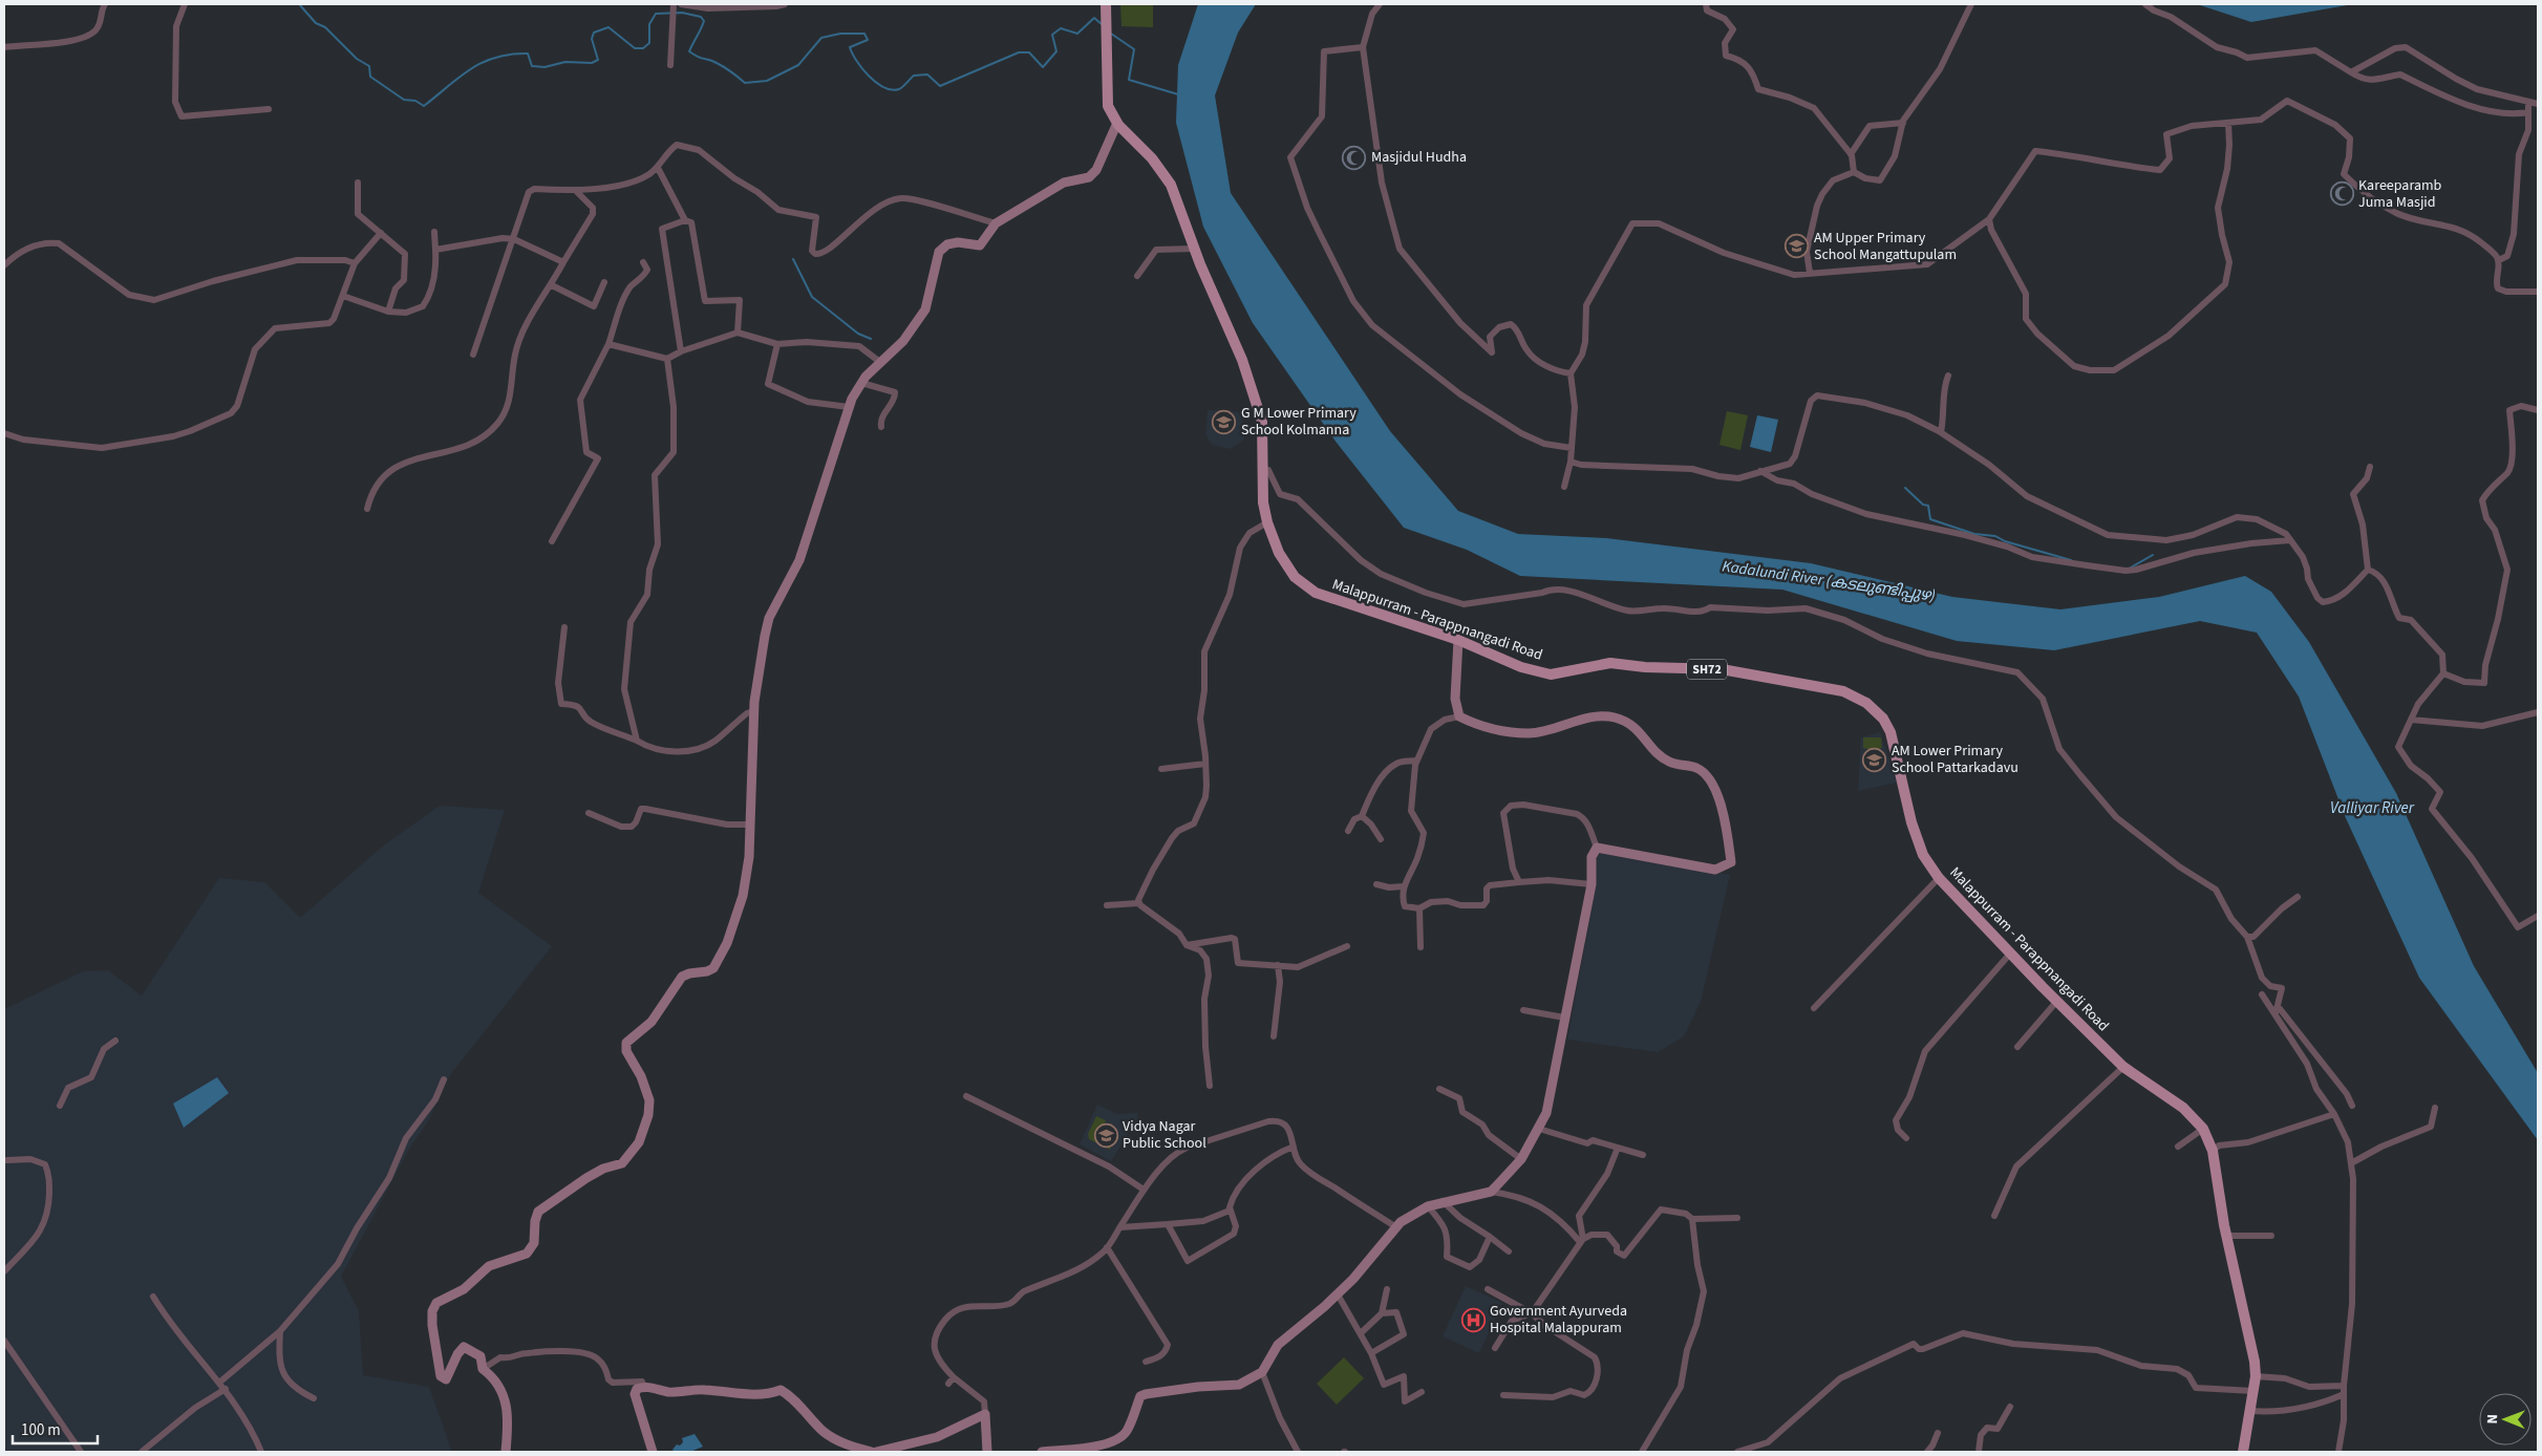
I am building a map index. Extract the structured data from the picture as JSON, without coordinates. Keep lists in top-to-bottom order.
{
  "streets": {
    "main road": ["Malappurram - Parappnangadi Road", "SH72"]
  },
  "water": ["Kadalundi River (കടലുണ്ടിപ്പുഴ)", "Valliyar River"],
  "places": {
    "mosque": ["Masjidul Hudha", "Kareeparamb Juma Masjid"],
    "school or university": [
      "AM Upper Primary School Mangattupulam",
      "G M Lower Primary School Kolmanna",
      "AM Lower Primary School Pattarkadavu",
      "Vidya Nagar Public School"
    ],
    "hospital": ["Government Ayurveda Hospital Malappuram"]
  },
  "scale_bar": "100 m",
  "north": "left"
}
